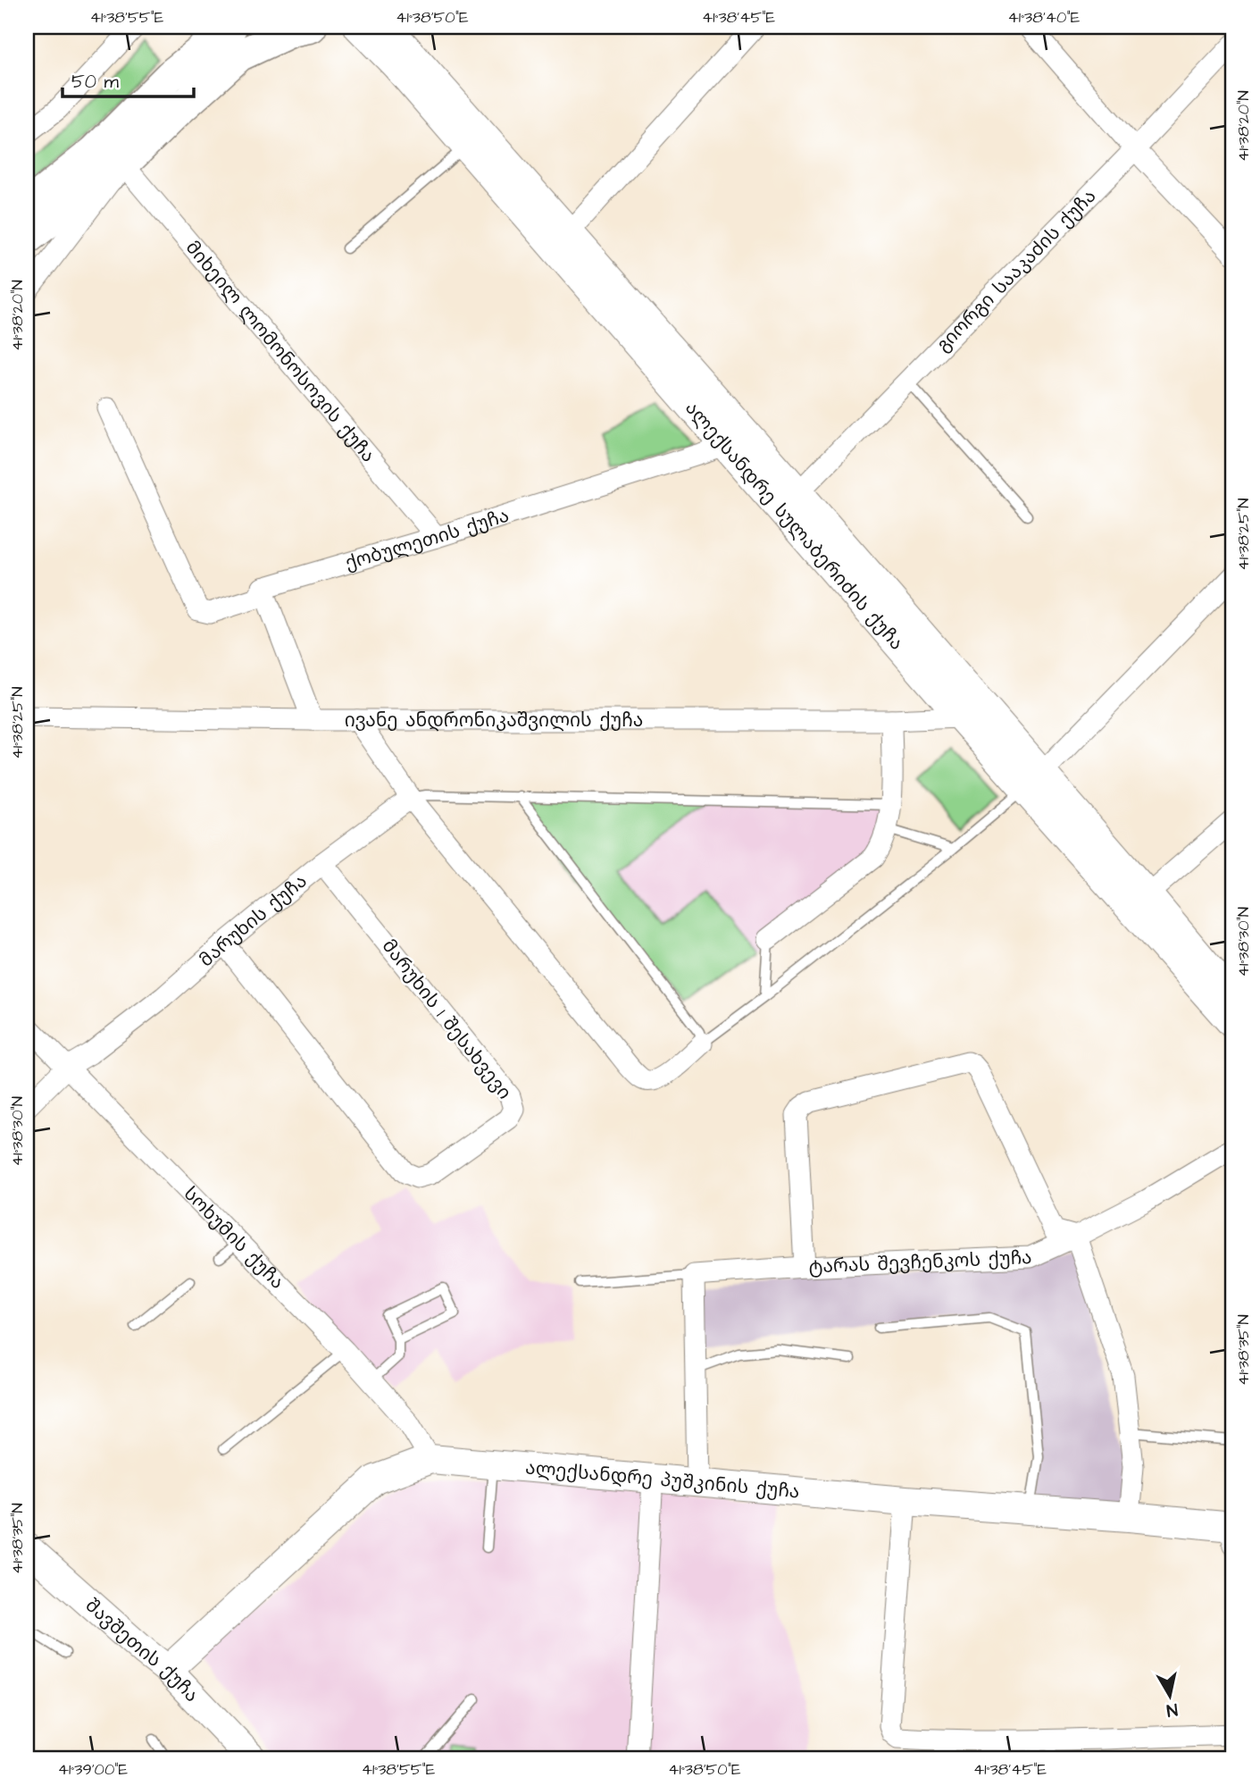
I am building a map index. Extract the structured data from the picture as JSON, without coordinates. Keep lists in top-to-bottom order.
{
  "streets": {
    "street": [
      "გიორგი სააკაძის ქუჩა",
      "მიხეილ ლომონოსოვის ქუჩა",
      "ალექსანდრე სულაბერიძის ქუჩა",
      "ქობულეთის ქუჩა",
      "ივანე ანდრონიკაშვილის ქუჩა",
      "მარუხის ქუჩა",
      "მარუხის 1 შესახვევი",
      "სოხუმის ქუჩა",
      "ტარას შევჩენკოს ქუჩა",
      "ალექსანდრე პუშკინის ქუჩა",
      "შავშეთის ქუჩა"
    ]
  },
  "crossings": [
    ["გიორგი სააკაძის ქუჩა", "ალექსანდრე სულაბერიძის ქუჩა"],
    ["მიხეილ ლომონოსოვის ქუჩა", "ქობულეთის ქუჩა"],
    ["ალექსანდრე სულაბერიძის ქუჩა", "ქობულეთის ქუჩა"],
    ["ალექსანდრე სულაბერიძის ქუჩა", "ივანე ანდრონიკაშვილის ქუჩა"],
    ["მარუხის ქუჩა", "მარუხის 1 შესახვევი"],
    ["მარუხის ქუჩა", "სოხუმის ქუჩა"],
    ["სოხუმის ქუჩა", "ალექსანდრე პუშკინის ქუჩა"],
    ["ალექსანდრე პუშკინის ქუჩა", "შავშეთის ქუჩა"]
  ],
  "scale_bar": "50 m",
  "north": "bottom",
  "coordinates": [
    "41°38'55\"E",
    "41°38'50\"E",
    "41°38'45\"E",
    "41°38'40\"E",
    "41°38'20\"N",
    "41°38'25\"N",
    "41°38'30\"N",
    "41°38'35\"N",
    "41°39'00\"E"
  ]
}
